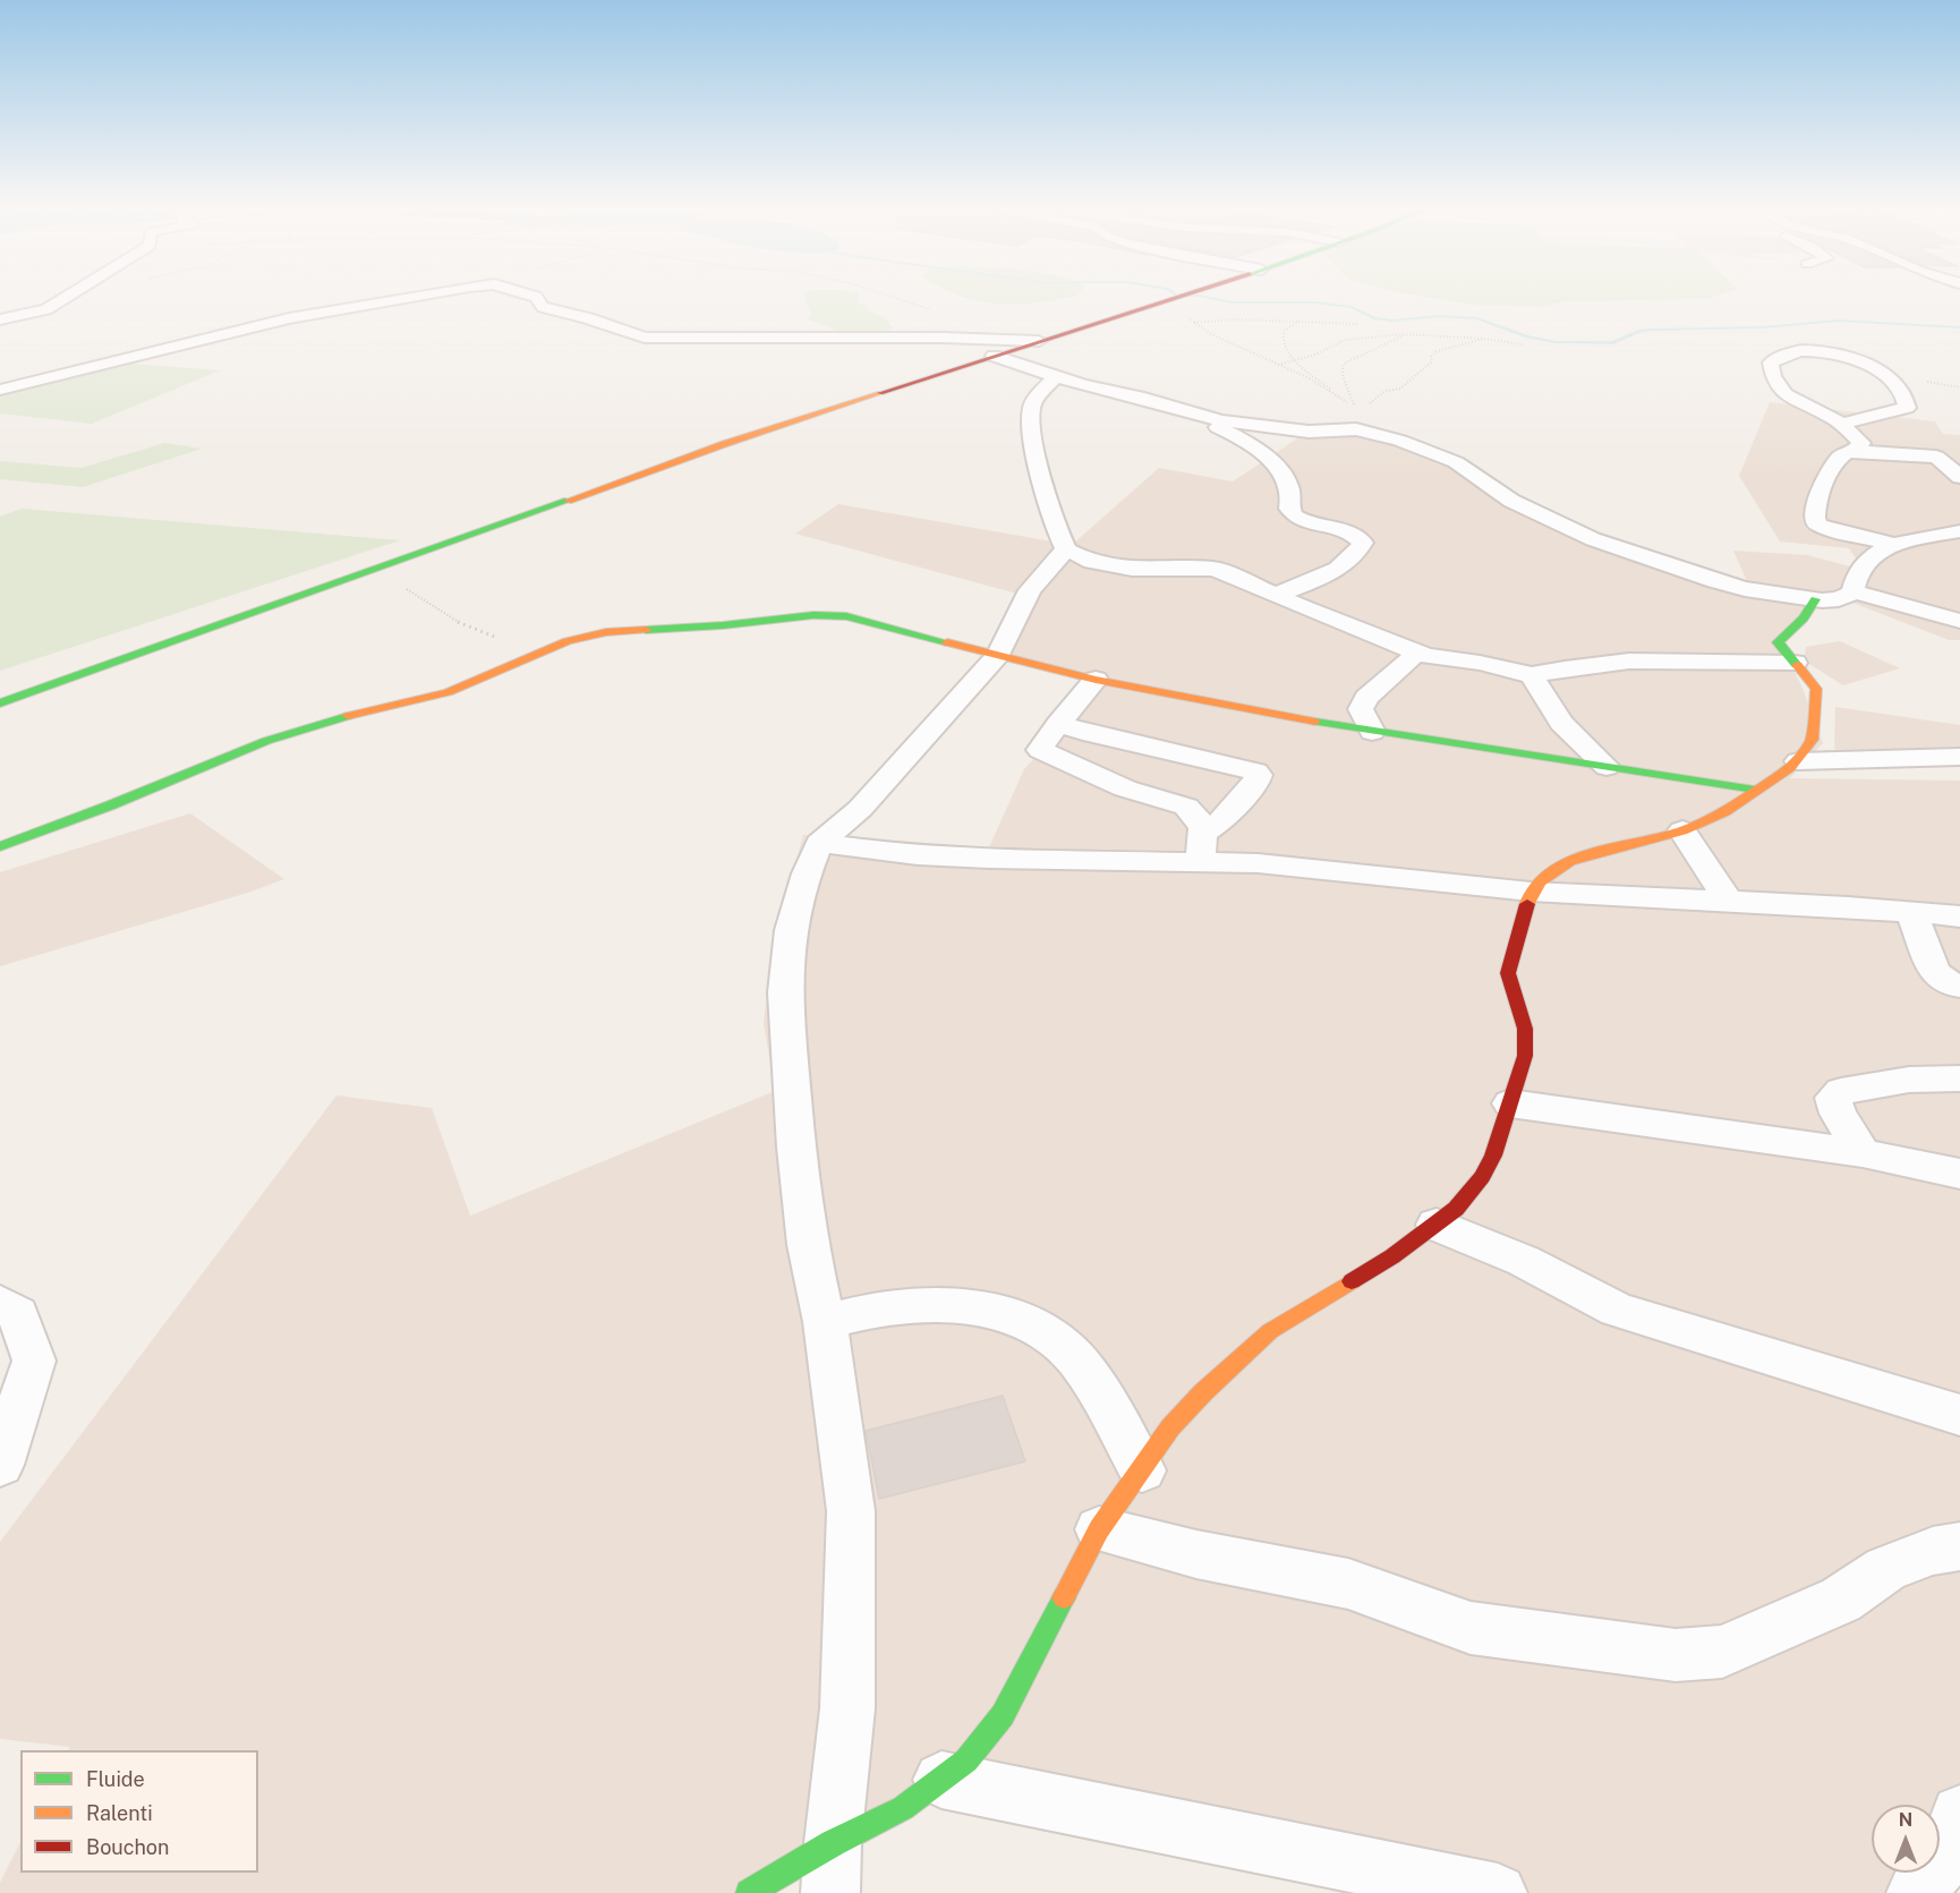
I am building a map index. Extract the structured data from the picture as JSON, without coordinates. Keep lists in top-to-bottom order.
{
  "legend": ["Fluide", "Ralenti", "Bouchon"],
  "north": "top"
}
